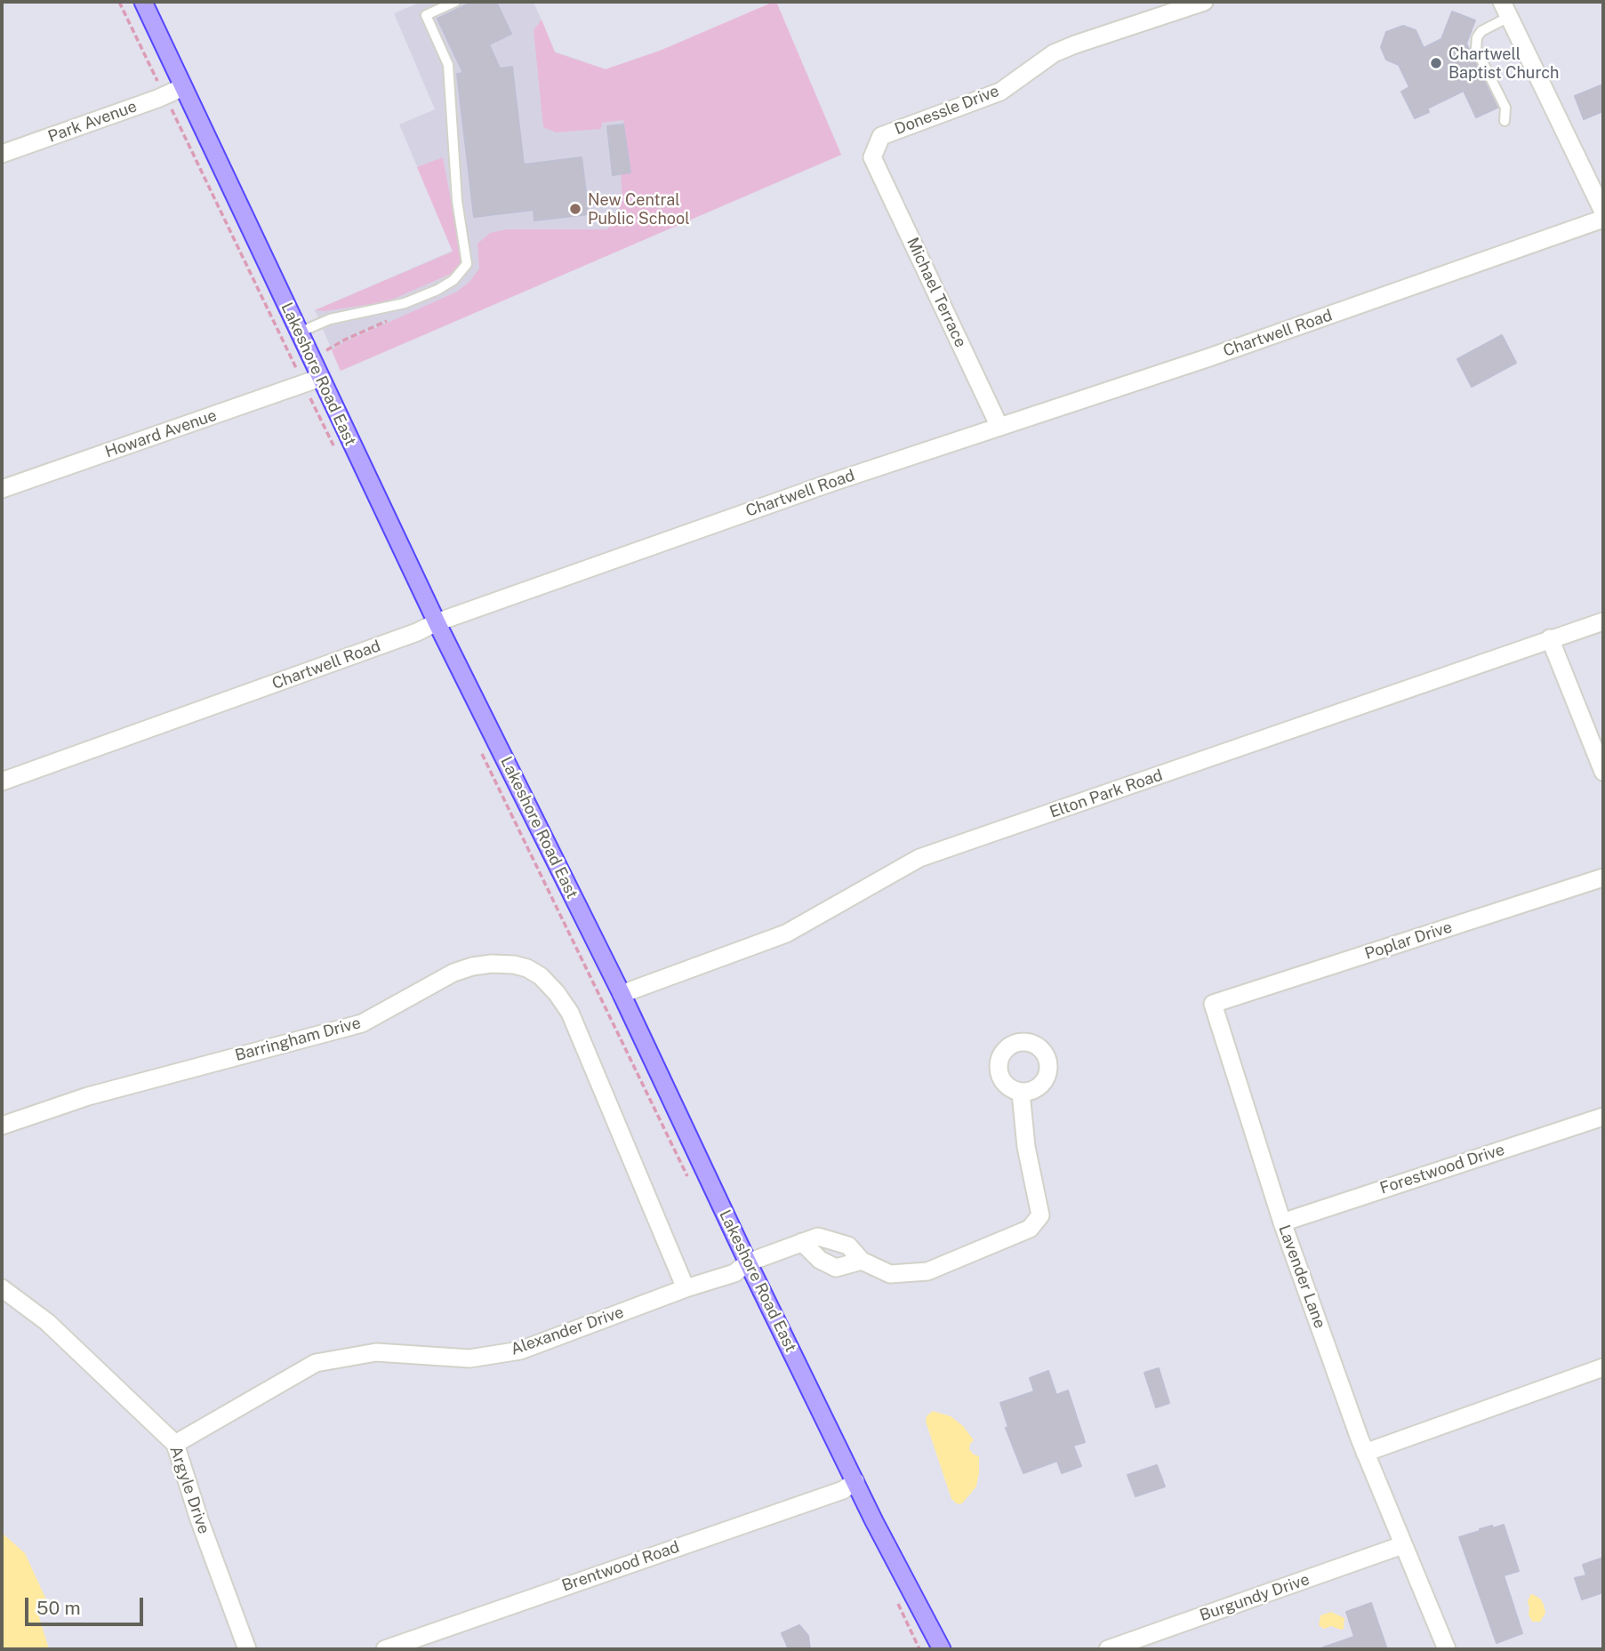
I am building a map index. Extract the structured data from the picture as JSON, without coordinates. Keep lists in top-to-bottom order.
{
  "streets": {
    "main road": ["Lakeshore Road East"],
    "street": [
      "Donessle Drive",
      "Park Avenue",
      "Michael Terrace",
      "Chartwell Road",
      "Howard Avenue",
      "Elton Park Road",
      "Poplar Drive",
      "Barringham Drive",
      "Forestwood Drive",
      "Lavender Lane",
      "Alexander Drive",
      "Argyle Drive",
      "Brentwood Road",
      "Burgundy Drive"
    ]
  },
  "crossings": [
    ["Donessle Drive", "Michael Terrace"],
    ["Park Avenue", "Lakeshore Road East"],
    ["Michael Terrace", "Chartwell Road"],
    ["Chartwell Road", "Lakeshore Road East"],
    ["Lakeshore Road East", "Howard Avenue"],
    ["Lakeshore Road East", "Elton Park Road"],
    ["Lakeshore Road East", "Alexander Drive"],
    ["Lakeshore Road East", "Brentwood Road"],
    ["Poplar Drive", "Lavender Lane"],
    ["Barringham Drive", "Alexander Drive"],
    ["Forestwood Drive", "Lavender Lane"],
    ["Lavender Lane", "Burgundy Drive"],
    ["Alexander Drive", "Argyle Drive"]
  ],
  "places": ["Chartwell Baptist Church", "New Central Public School"],
  "scale_bar": "50 m"
}
